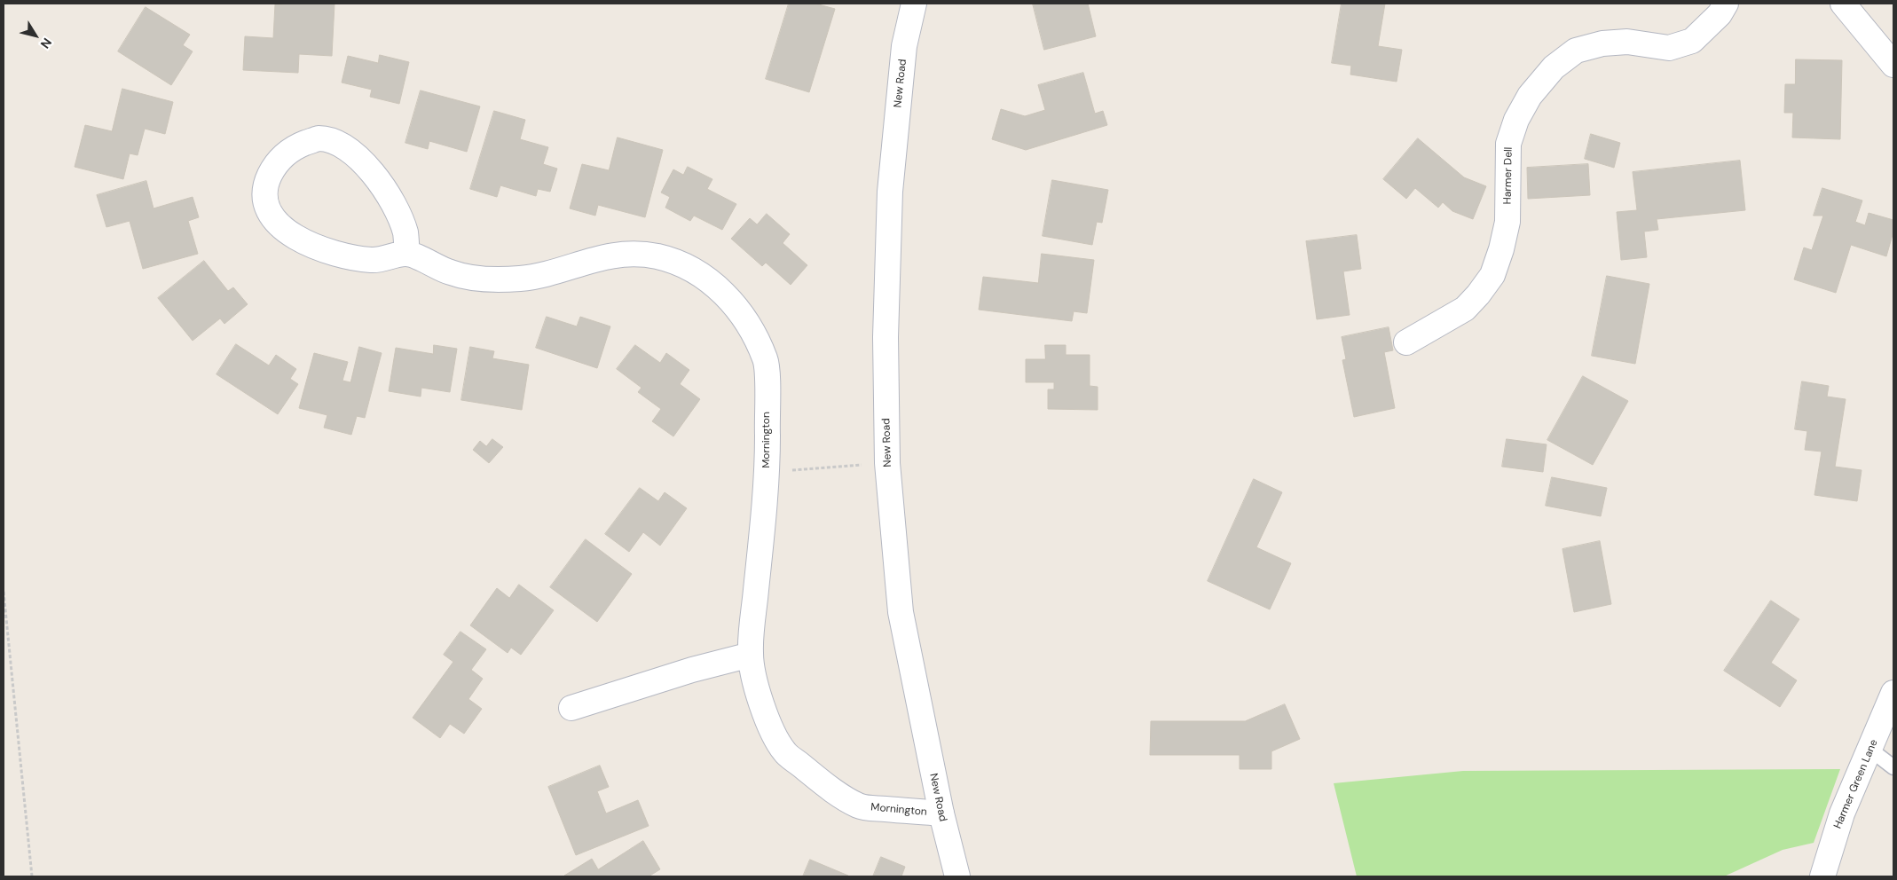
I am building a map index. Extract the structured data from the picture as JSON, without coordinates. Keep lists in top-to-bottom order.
{
  "streets": {
    "street": [
      "New Road",
      "Harmer Dell",
      "Mornington",
      "Harmer Green Lane"
    ]
  },
  "crossings": [
    ["New Road", "Mornington"]
  ],
  "north": "bottom right"
}
